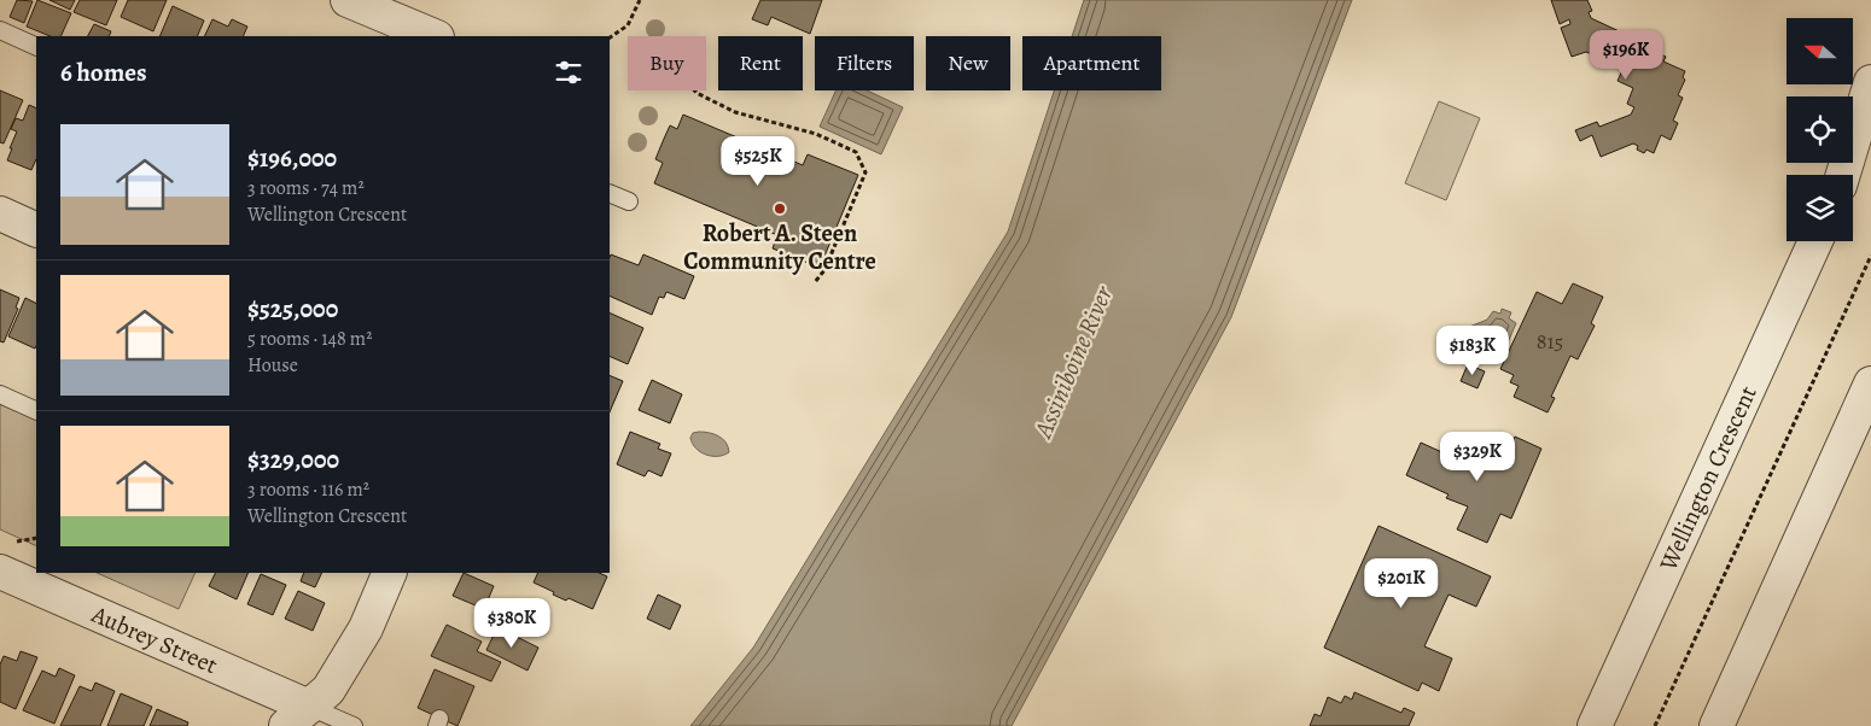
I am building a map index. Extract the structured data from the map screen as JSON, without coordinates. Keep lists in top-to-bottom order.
{
  "streets": {
    "street": ["Wellington Crescent", "Aubrey Street"]
  },
  "water": ["Assiniboine River"],
  "places": ["Robert A. Steen Community Centre"],
  "house_numbers": ["815"],
  "north": "left",
  "page": {
    "price": [
      "$196K",
      "$525K",
      "$183K",
      "$329K",
      "$201K",
      "$380K"
    ],
    "chip": [
      "Buy",
      "Rent",
      "Filters",
      "New",
      "Apartment"
    ],
    "heading": "6 homes",
    "list": [
      {
        "name": "$196,000",
        "note": "3 rooms · 74 m² · Wellington Crescent"
      },
      {
        "name": "$525,000",
        "note": "5 rooms · 148 m² · House"
      },
      {
        "name": "$329,000",
        "note": "3 rooms · 116 m² · Wellington Crescent"
      }
    ]
  }
}
